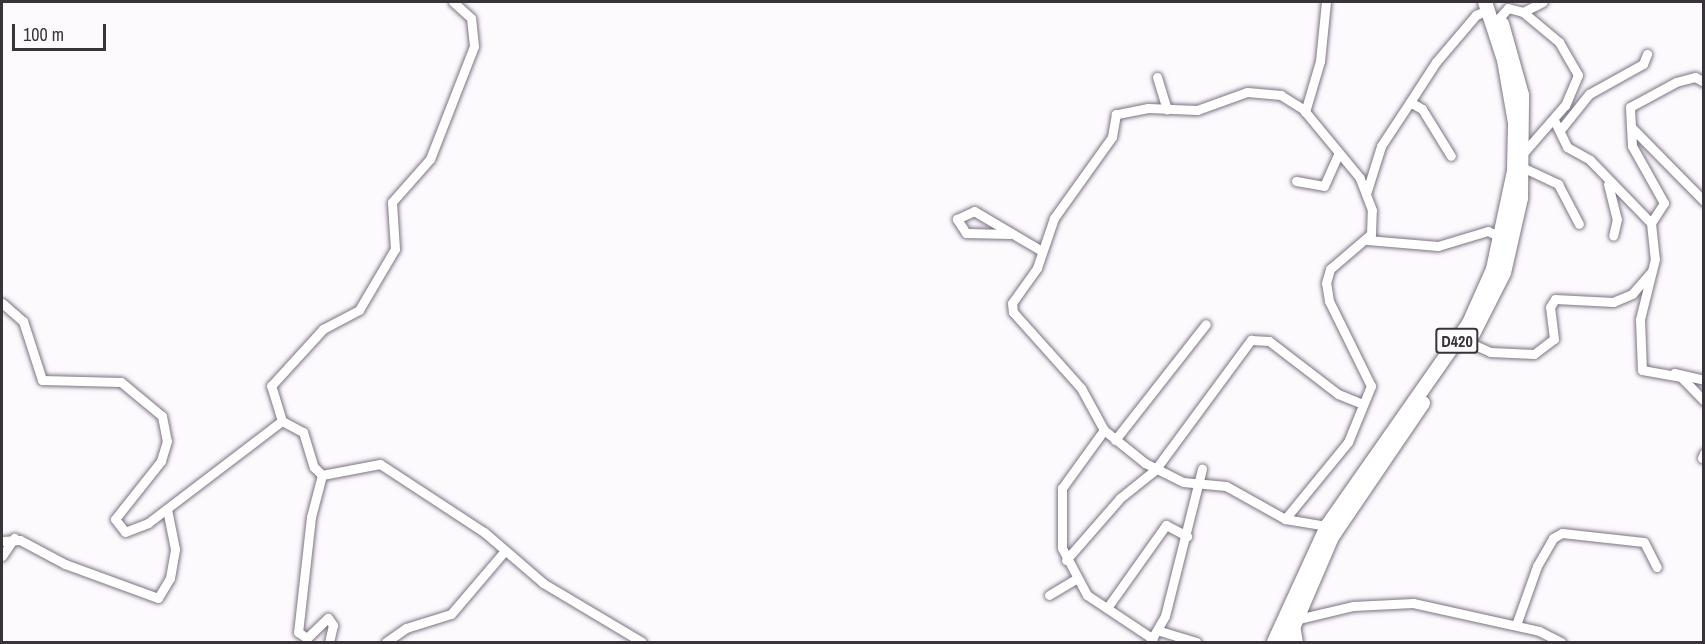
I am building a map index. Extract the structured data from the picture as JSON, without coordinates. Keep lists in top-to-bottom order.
{
  "streets": {
    "highway": ["D420"]
  },
  "scale_bar": "100 m"
}
